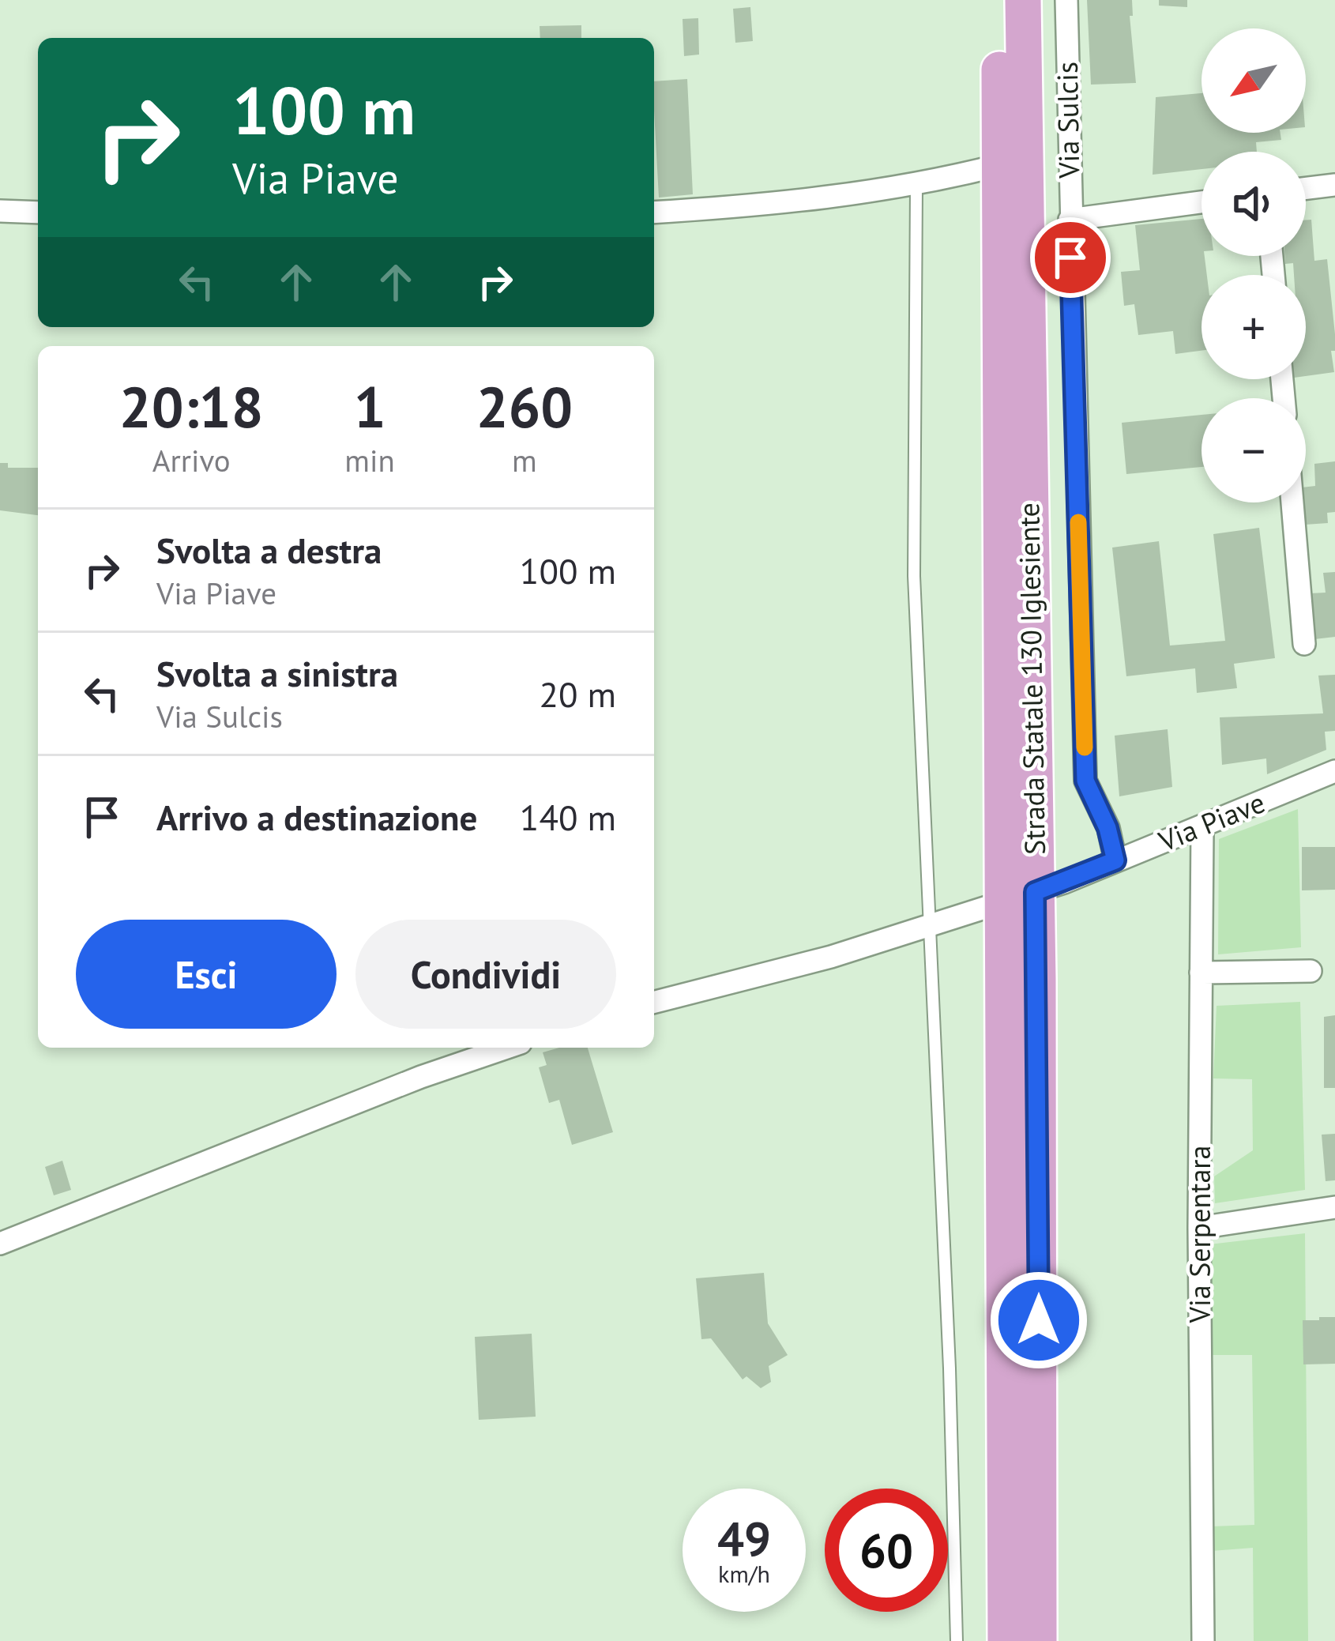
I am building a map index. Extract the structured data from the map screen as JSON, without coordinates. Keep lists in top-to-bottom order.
{
  "streets": {
    "main road": ["Strada Statale 130 Iglesiente"],
    "street": ["Via Sulcis", "Via Piave", "Via Serpentara"]
  },
  "crossings": [
    ["Via Sulcis", "Via Piave"],
    ["Strada Statale 130 Iglesiente", "Via Piave"],
    ["Via Piave", "Via Serpentara"]
  ],
  "north": "bottom left",
  "page": {
    "map_buttons": ["+", "−"],
    "turn": ["100 m", "Via Piave"],
    "eta": [
      "20:18",
      "Arrivo",
      "1",
      "min",
      "260",
      "m"
    ],
    "list": [
      {
        "name": "Svolta a destra",
        "note": "Via Piave",
        "value": "100 m"
      },
      {
        "name": "Svolta a sinistra",
        "note": "Via Sulcis",
        "value": "20 m"
      },
      {
        "name": "Arrivo a destinazione",
        "value": "140 m"
      }
    ],
    "buttons": ["Esci", "Condividi"],
    "speed": "49 km/h",
    "limit": "60"
  }
}
